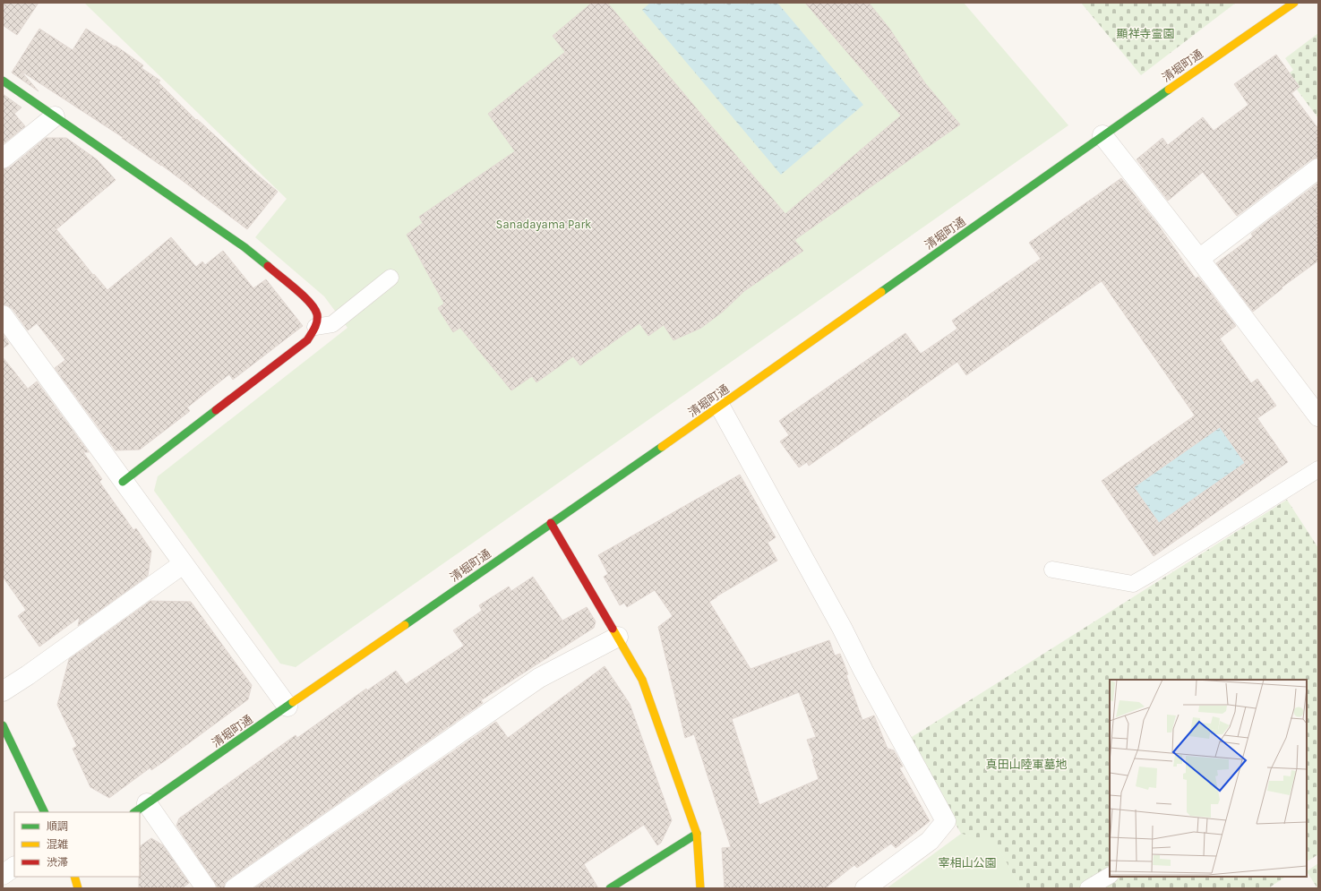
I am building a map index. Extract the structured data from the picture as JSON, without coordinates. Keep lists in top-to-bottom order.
{
  "streets": {
    "street": ["清堀町通"]
  },
  "parks": [
    "顯祥寺霊園",
    "Sanadayama Park",
    "真田山陸軍墓地",
    "宰相山公園"
  ],
  "legend": ["順調", "混雑", "渋滞"]
}
